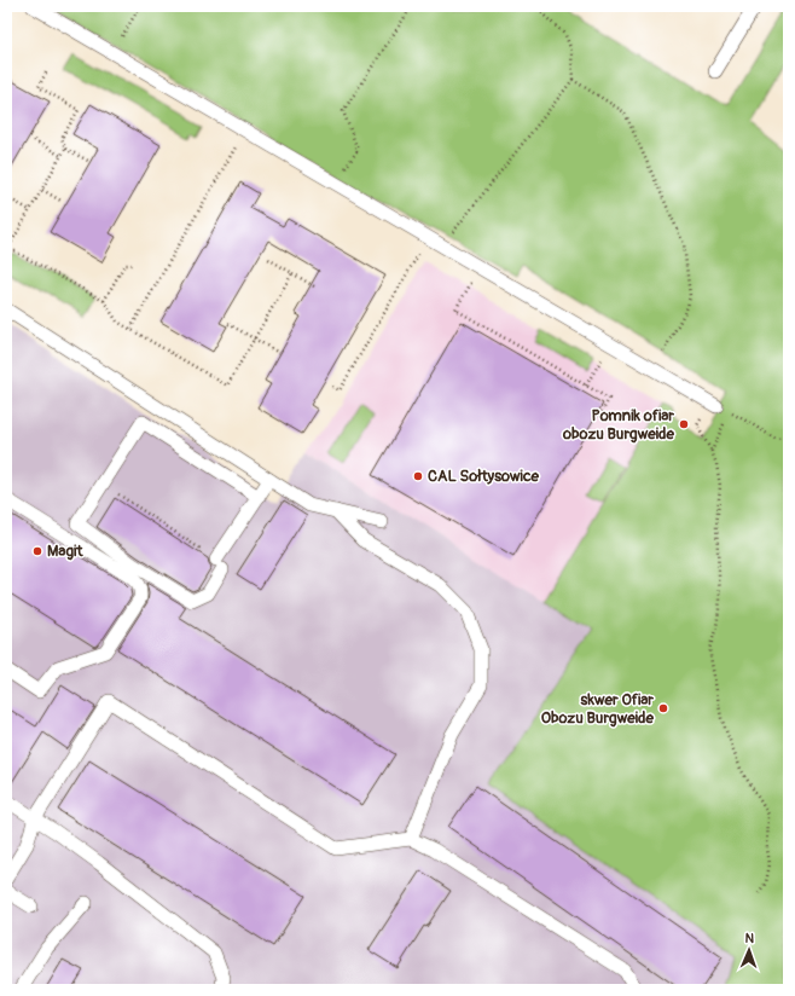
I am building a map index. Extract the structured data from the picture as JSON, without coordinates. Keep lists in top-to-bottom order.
{
  "places": [
    "Pomnik ofiar obozu Burgweide",
    "CAL Sołtysowice",
    "Magit",
    "skwer Ofiar Obozu Burgweide"
  ],
  "north": "top"
}
